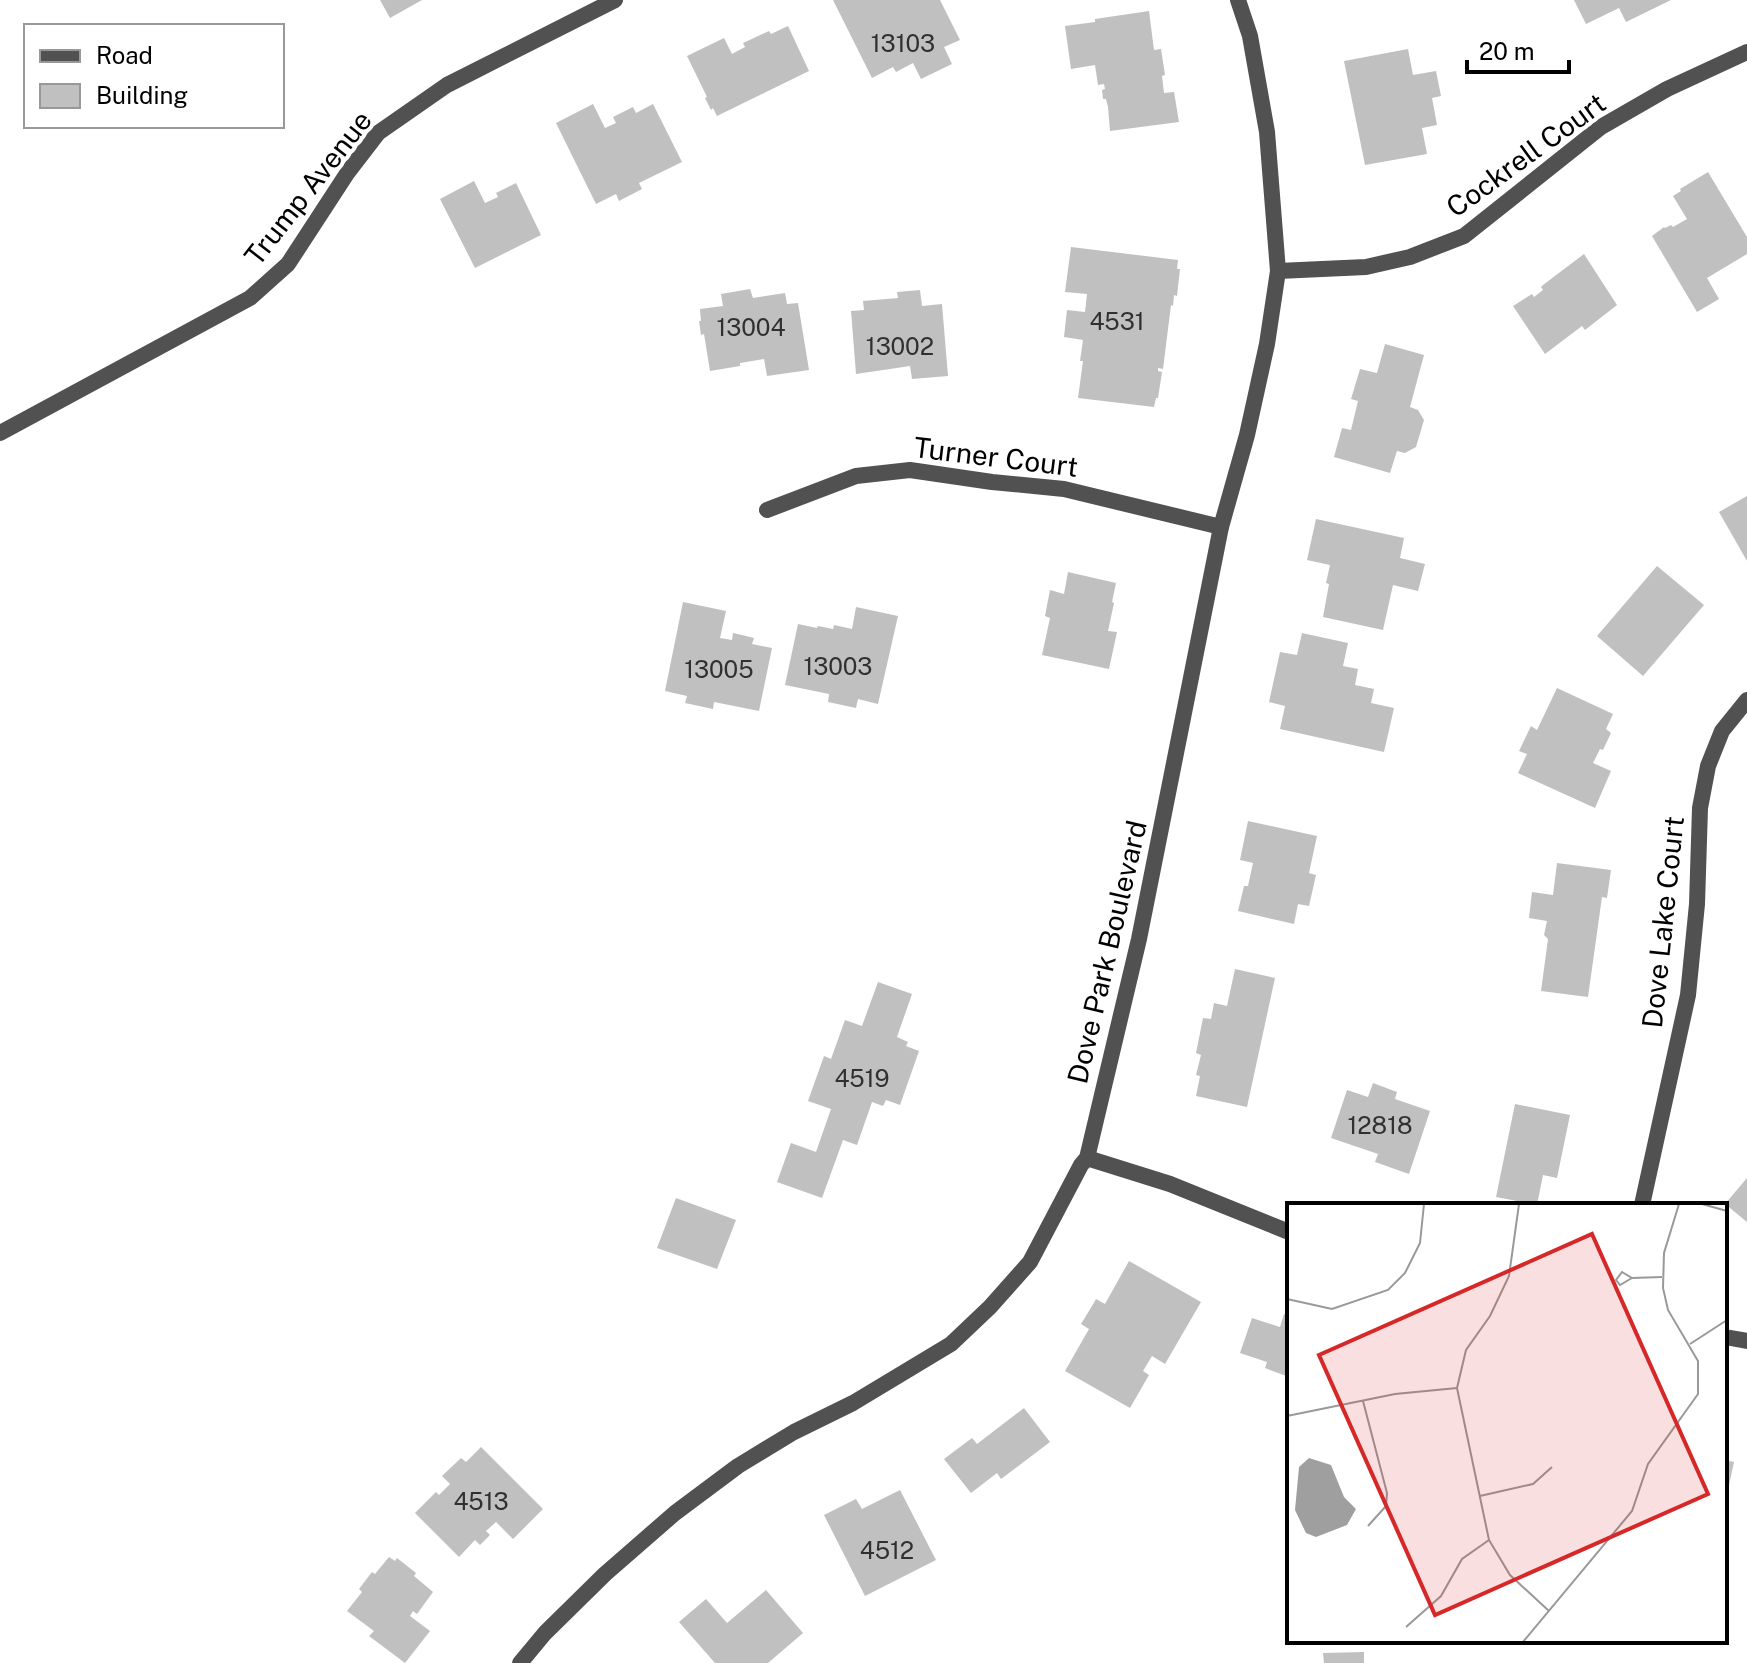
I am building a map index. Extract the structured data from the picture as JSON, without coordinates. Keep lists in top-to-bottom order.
{
  "streets": {
    "street": [
      "Cockrell Court",
      "Trump Avenue",
      "Turner Court",
      "Dove Lake Court",
      "Dove Park Boulevard"
    ]
  },
  "crossings": [
    ["Cockrell Court", "Dove Park Boulevard"],
    ["Turner Court", "Dove Park Boulevard"]
  ],
  "house_numbers": [
    "13103",
    "4531",
    "13004",
    "13002",
    "13003",
    "13005",
    "4519",
    "12818",
    "4513",
    "4512"
  ],
  "legend": ["Road", "Building"],
  "scale_bar": "20 m"
}
